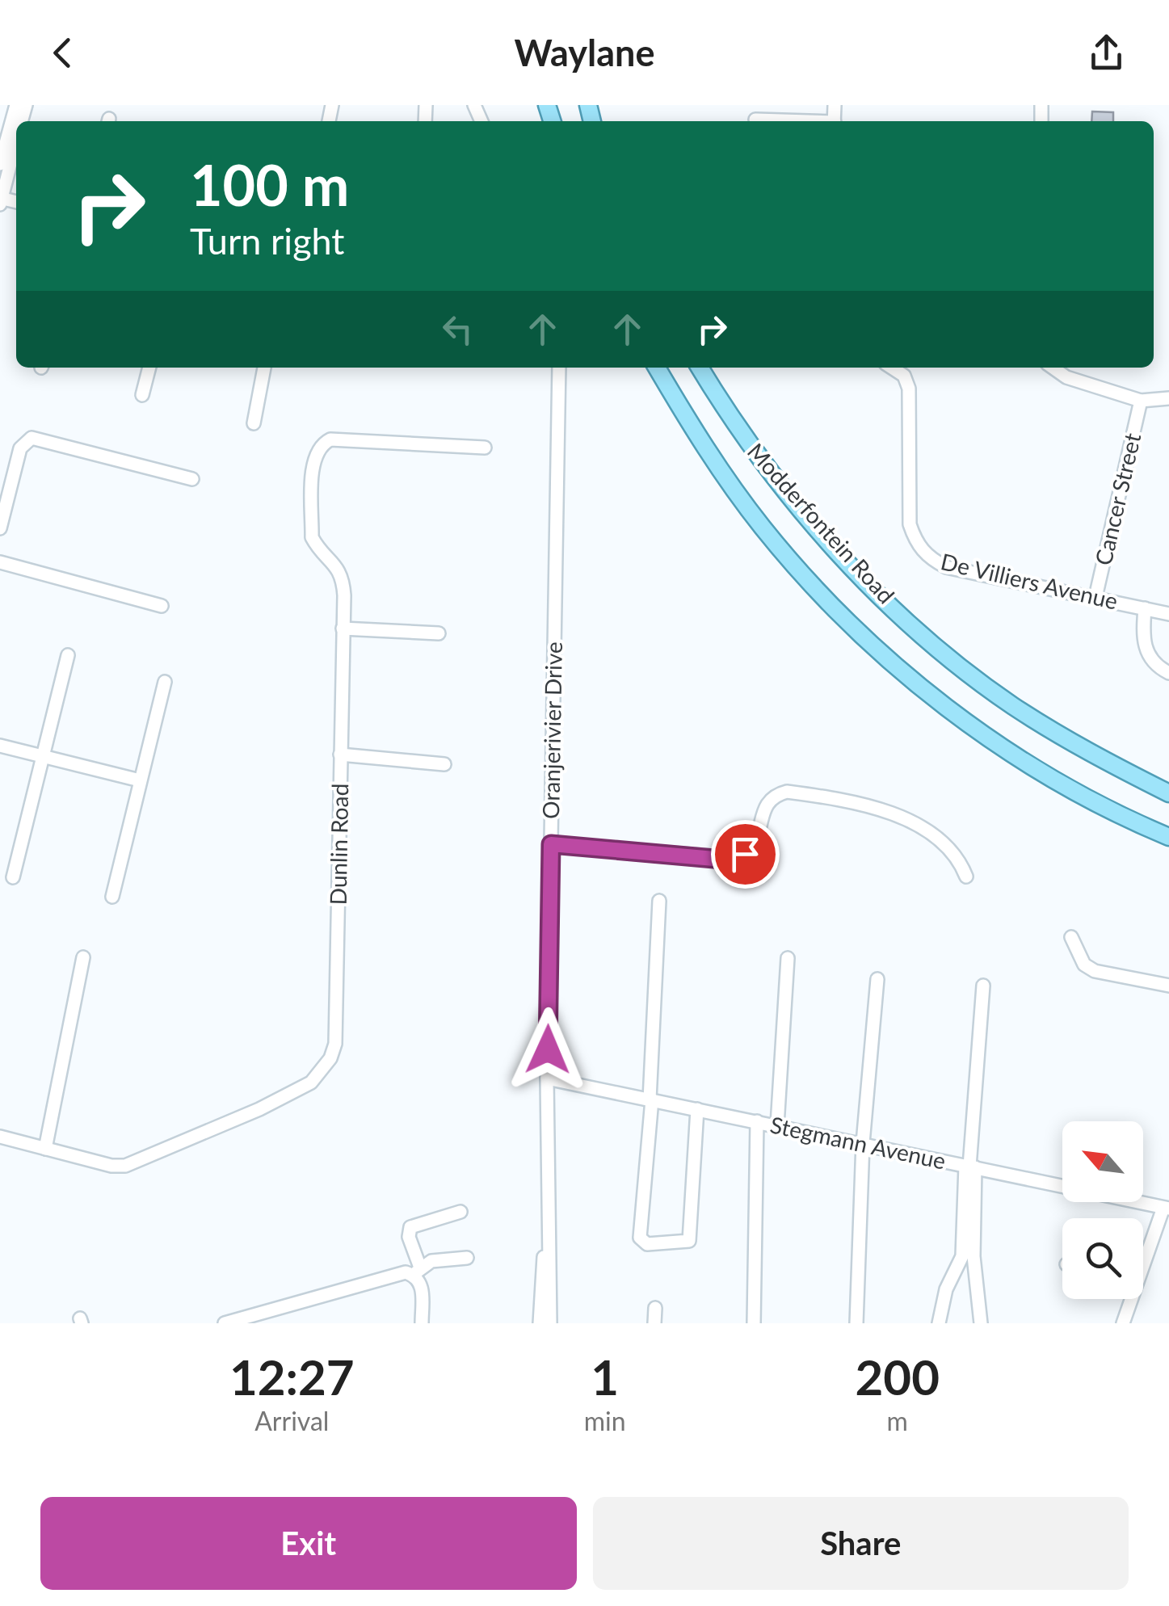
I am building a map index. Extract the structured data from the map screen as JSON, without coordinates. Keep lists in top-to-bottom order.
{
  "streets": {
    "main road": ["Modderfontein Road"],
    "street": [
      "Cancer Street",
      "De Villiers Avenue",
      "Oranjerivier Drive",
      "Dunlin Road",
      "Stegmann Avenue"
    ]
  },
  "crossings": [
    ["Cancer Street", "De Villiers Avenue"],
    ["Oranjerivier Drive", "Stegmann Avenue"]
  ],
  "north": "top left",
  "page": {
    "header": "Waylane",
    "turn": ["100 m", "Turn right"],
    "eta": [
      "12:27",
      "Arrival",
      "1",
      "min",
      "200",
      "m"
    ],
    "buttons": ["Exit", "Share"]
  }
}
